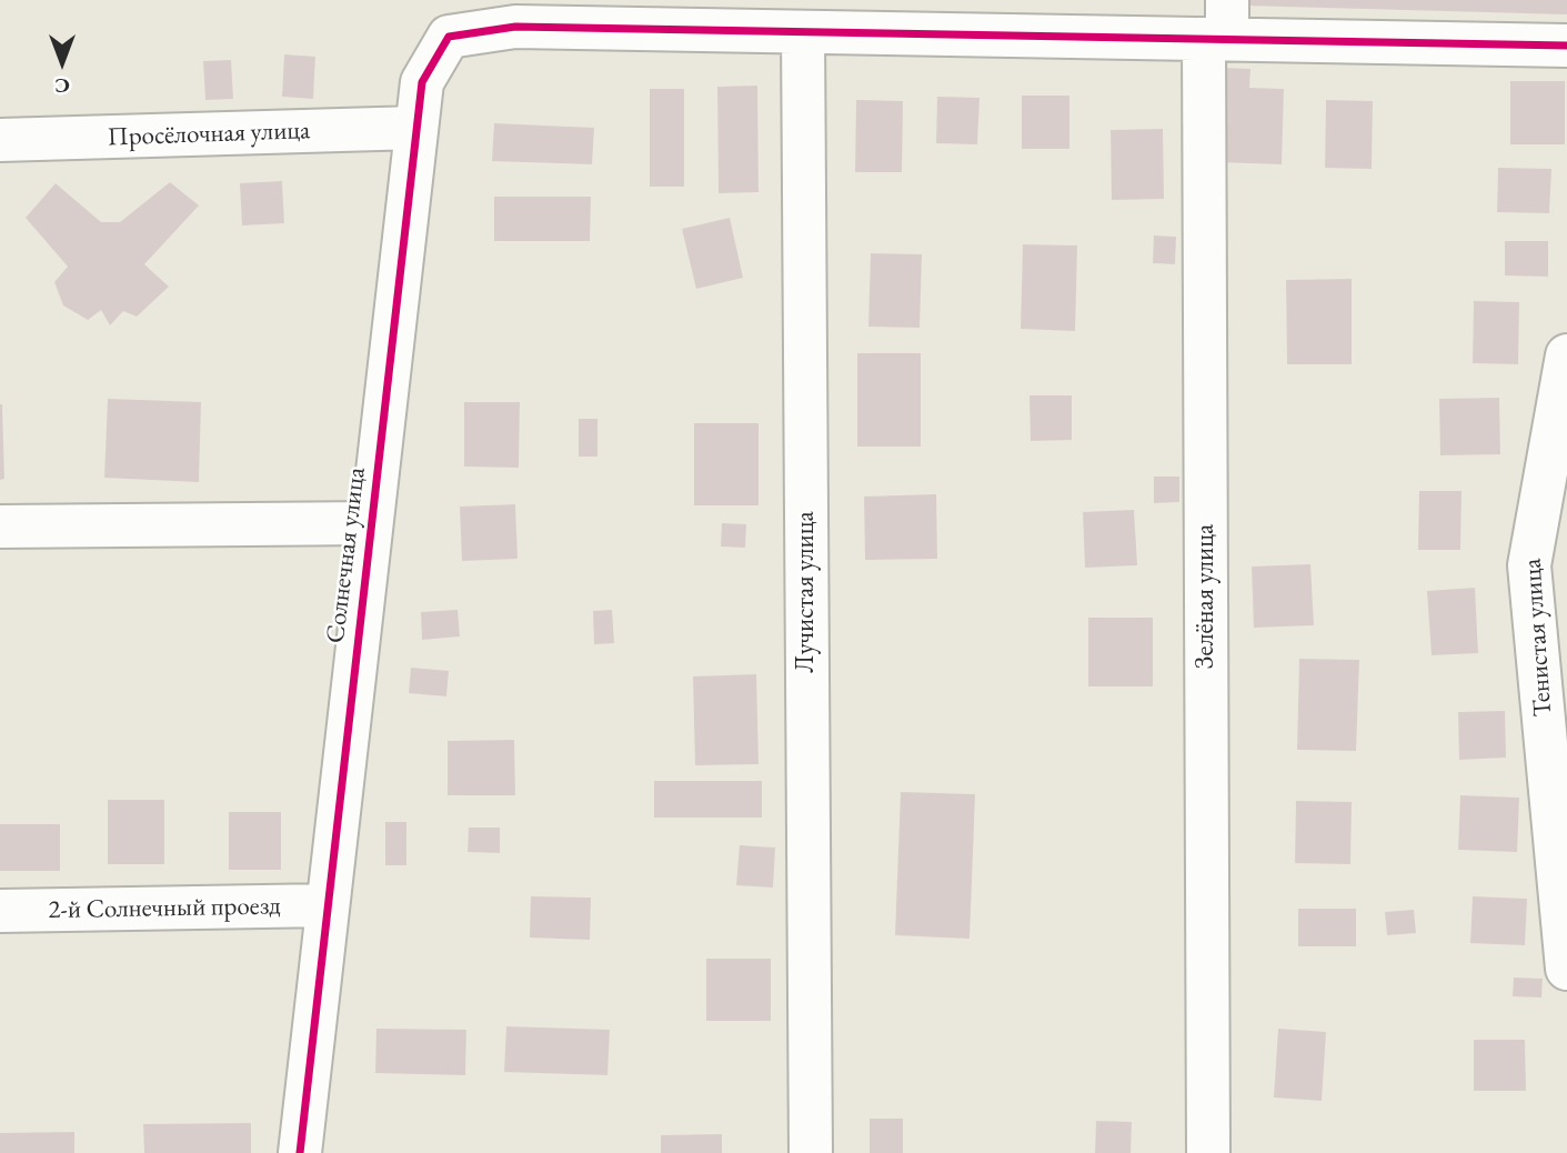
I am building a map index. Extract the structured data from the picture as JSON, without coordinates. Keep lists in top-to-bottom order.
{
  "streets": {
    "street": [
      "Просёлочная улица",
      "Солнечная улица",
      "Лучистая улица",
      "Зелёная улица",
      "Тенистая улица",
      "2-й Солнечный проезд"
    ]
  },
  "crossings": [
    ["Просёлочная улица", "Солнечная улица"],
    ["Солнечная улица", "2-й Солнечный проезд"]
  ],
  "north": "bottom"
}
